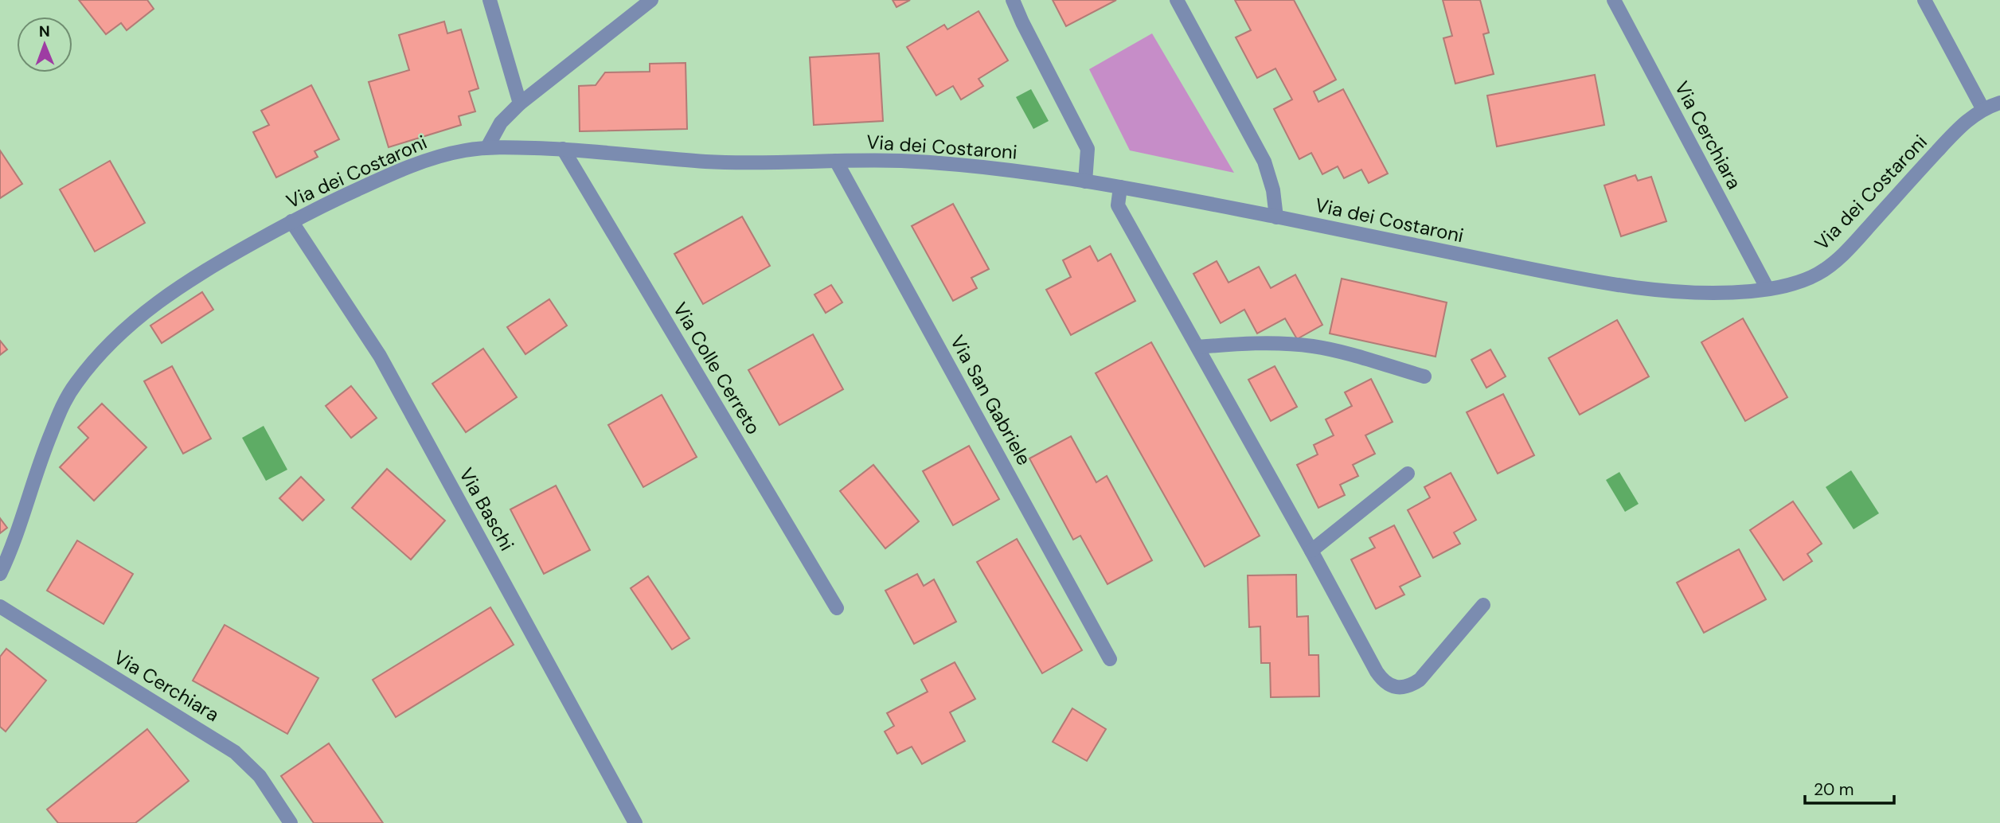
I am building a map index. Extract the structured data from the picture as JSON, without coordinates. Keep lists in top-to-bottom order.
{
  "streets": {
    "street": [
      "Via Cerchiara",
      "Via dei Costaroni",
      "Via Colle Cerreto",
      "Via San Gabriele",
      "Via Baschi"
    ]
  },
  "crossings": [
    ["Via Cerchiara", "Via dei Costaroni"],
    ["Via dei Costaroni", "Via Colle Cerreto"],
    ["Via dei Costaroni", "Via San Gabriele"],
    ["Via dei Costaroni", "Via Baschi"]
  ],
  "scale_bar": "20 m",
  "north": "top"
}
